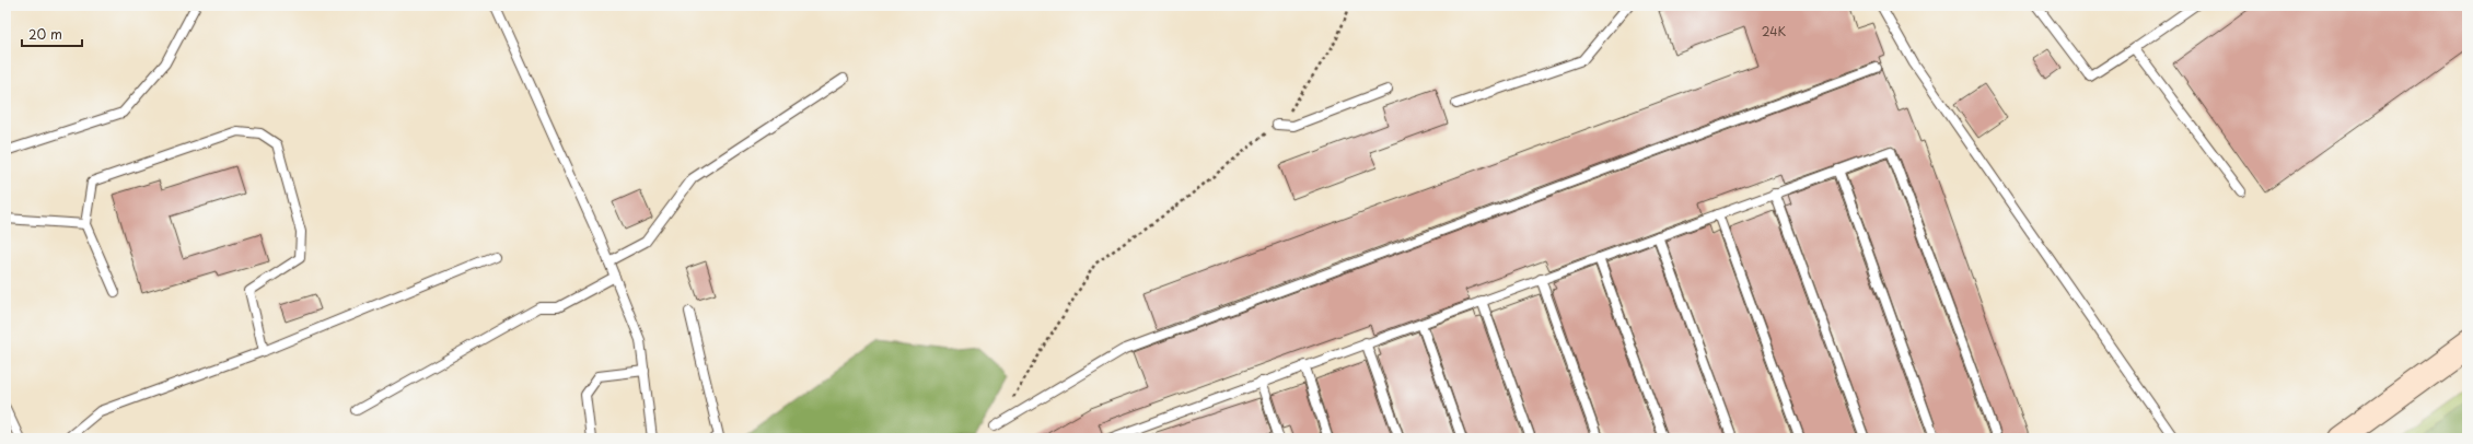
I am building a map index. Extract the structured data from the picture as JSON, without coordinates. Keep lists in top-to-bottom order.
{
  "house_numbers": ["24К"],
  "scale_bar": "20 m"
}
